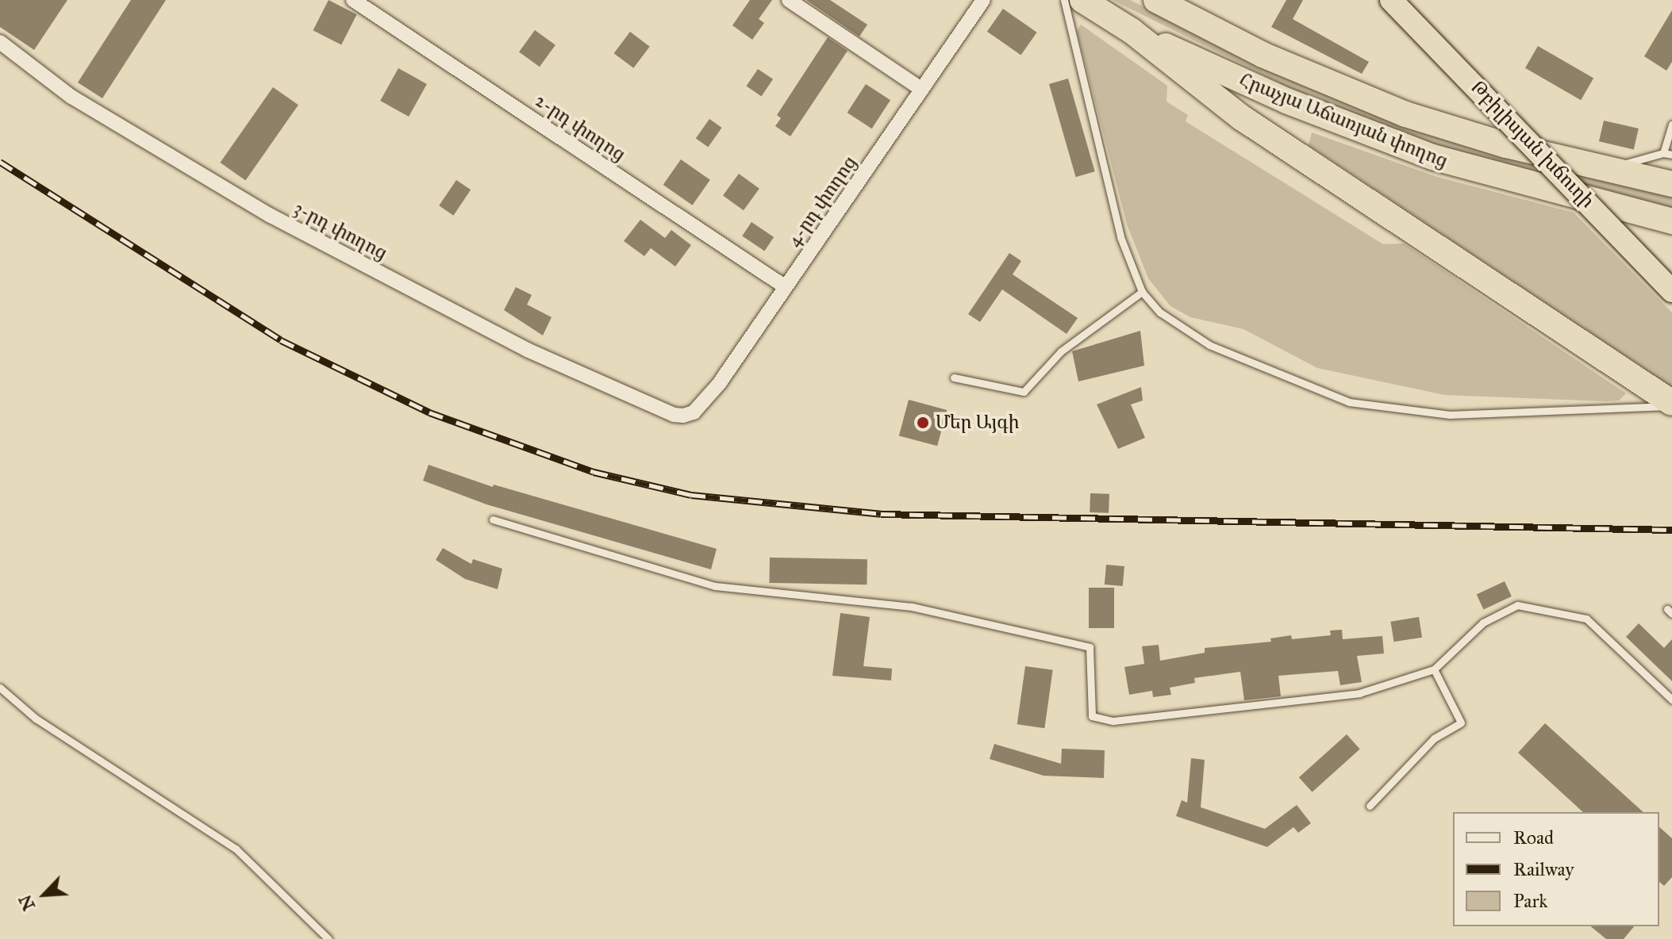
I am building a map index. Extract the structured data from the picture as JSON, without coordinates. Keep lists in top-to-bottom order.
{
  "streets": {
    "highway": ["Հրաչյա Աճառյան փողոց"],
    "main road": ["Թբիլիսյան խճուղի"],
    "street": ["2-րդ փողոց", "4-րդ փողոց", "3-րդ փողոց"]
  },
  "crossings": [
    ["2-րդ փողոց", "4-րդ փողոց"],
    ["4-րդ փողոց", "3-րդ փողոց"]
  ],
  "places": ["Մեր Այգի"],
  "legend": ["Road", "Railway", "Park"],
  "north": "bottom left"
}
